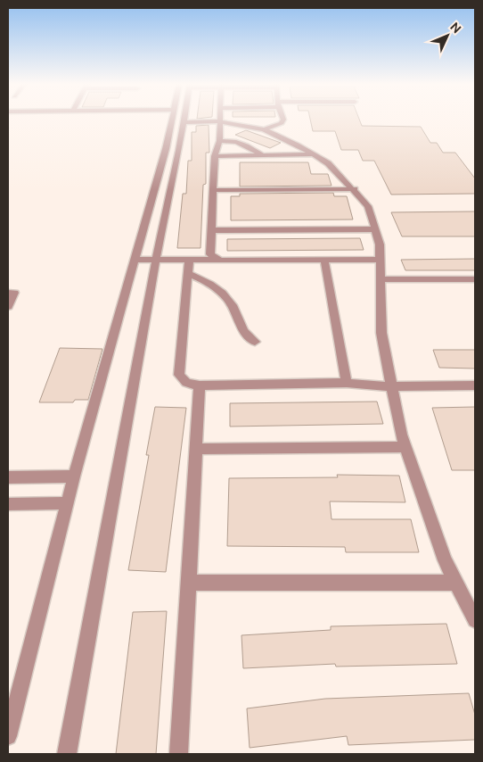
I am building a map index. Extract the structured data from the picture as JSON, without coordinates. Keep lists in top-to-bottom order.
{
  "north": "top right"
}
